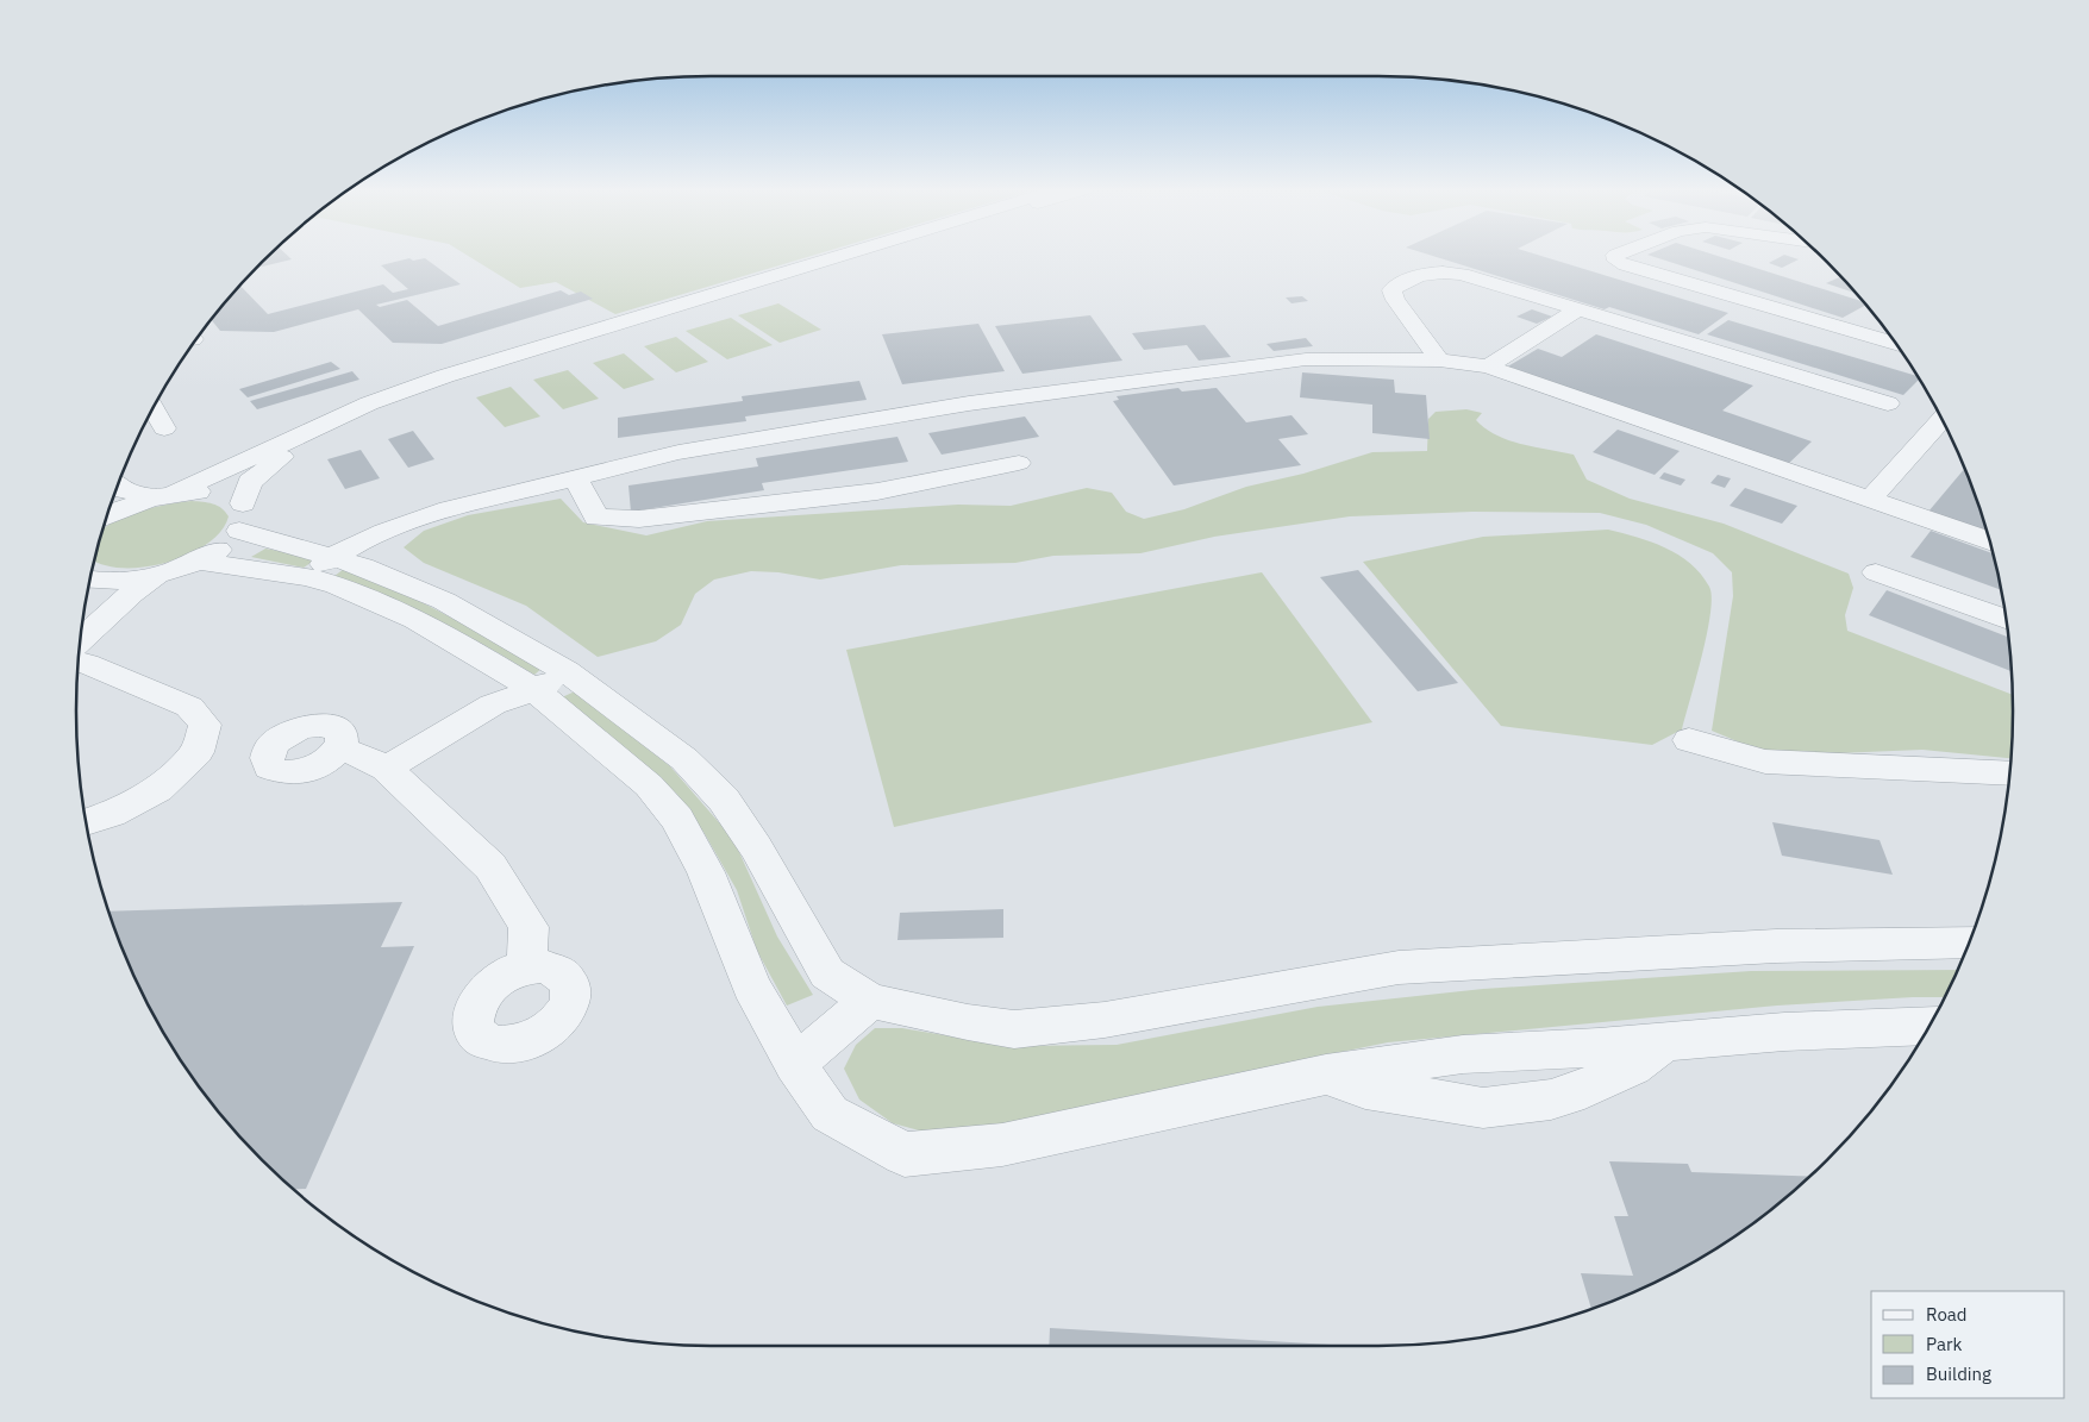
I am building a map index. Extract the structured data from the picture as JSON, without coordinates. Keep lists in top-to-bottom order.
{
  "legend": ["Road", "Park", "Building"]
}
